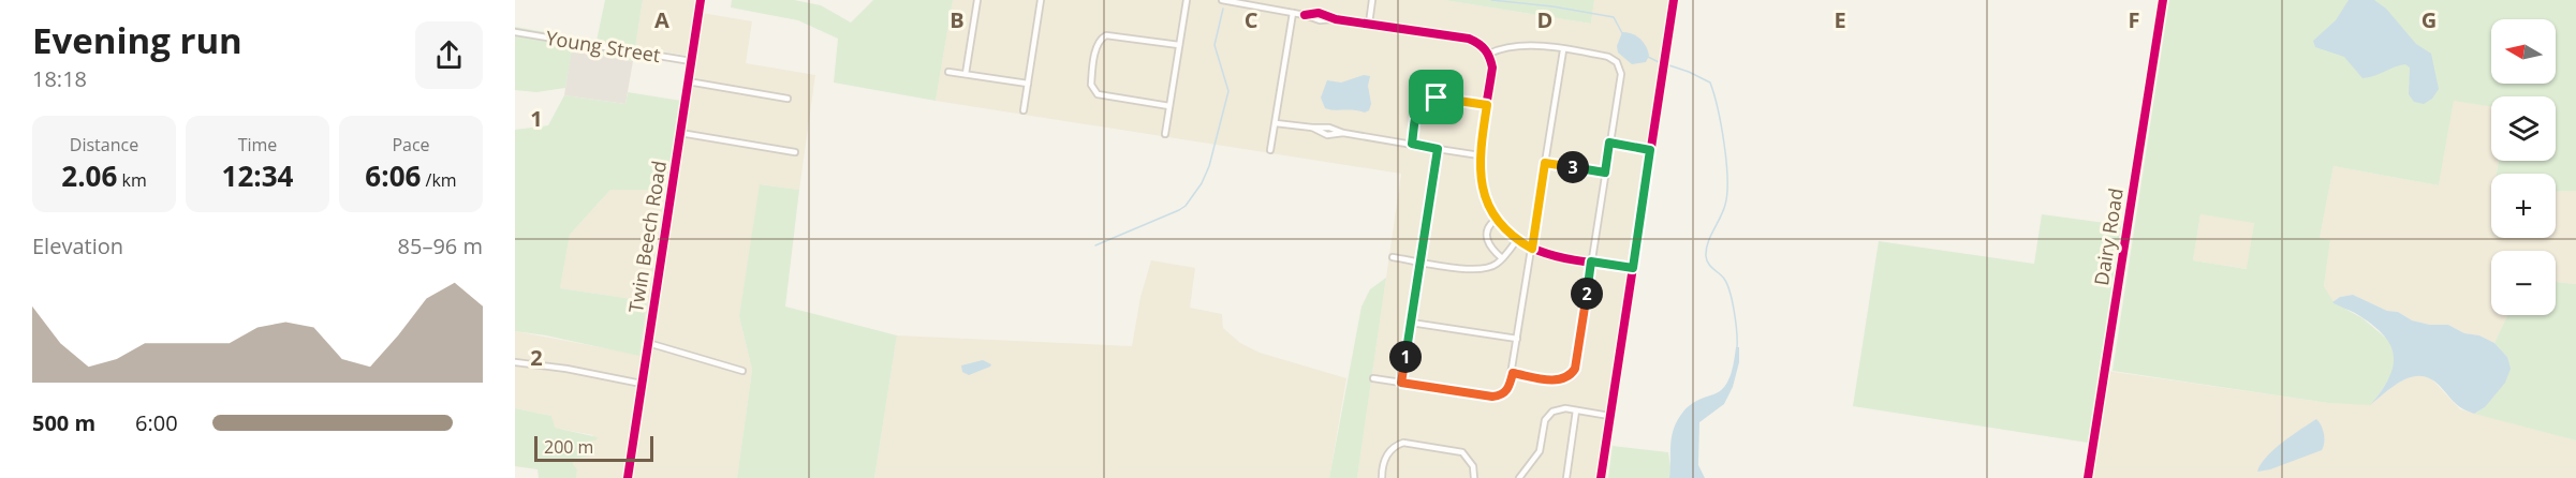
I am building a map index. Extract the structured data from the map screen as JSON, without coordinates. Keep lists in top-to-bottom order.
{
  "streets": {
    "street": ["Young Street", "Twin Beech Road", "Dairy Road"]
  },
  "crossings": [
    ["Young Street", "Twin Beech Road"]
  ],
  "scale_bar": "200 m",
  "north": "left",
  "page": {
    "heading": ["Evening run", "18:18"],
    "map_buttons": ["+", "−"],
    "stats": [
      ["Distance", "2.06 km"],
      ["Time", "12:34"],
      ["Pace", "6:06 /km"]
    ],
    "pins": ["3", "2", "1"],
    "chart": ["Elevation", "85–96 m"],
    "list": [
      {
        "name": "500 m",
        "note": "6:00"
      }
    ],
    "scale": "200 m"
  },
  "grid": {
    "columns": [
      "A",
      "B",
      "C",
      "D",
      "E",
      "F",
      "G"
    ],
    "rows": ["1", "2"]
  }
}
